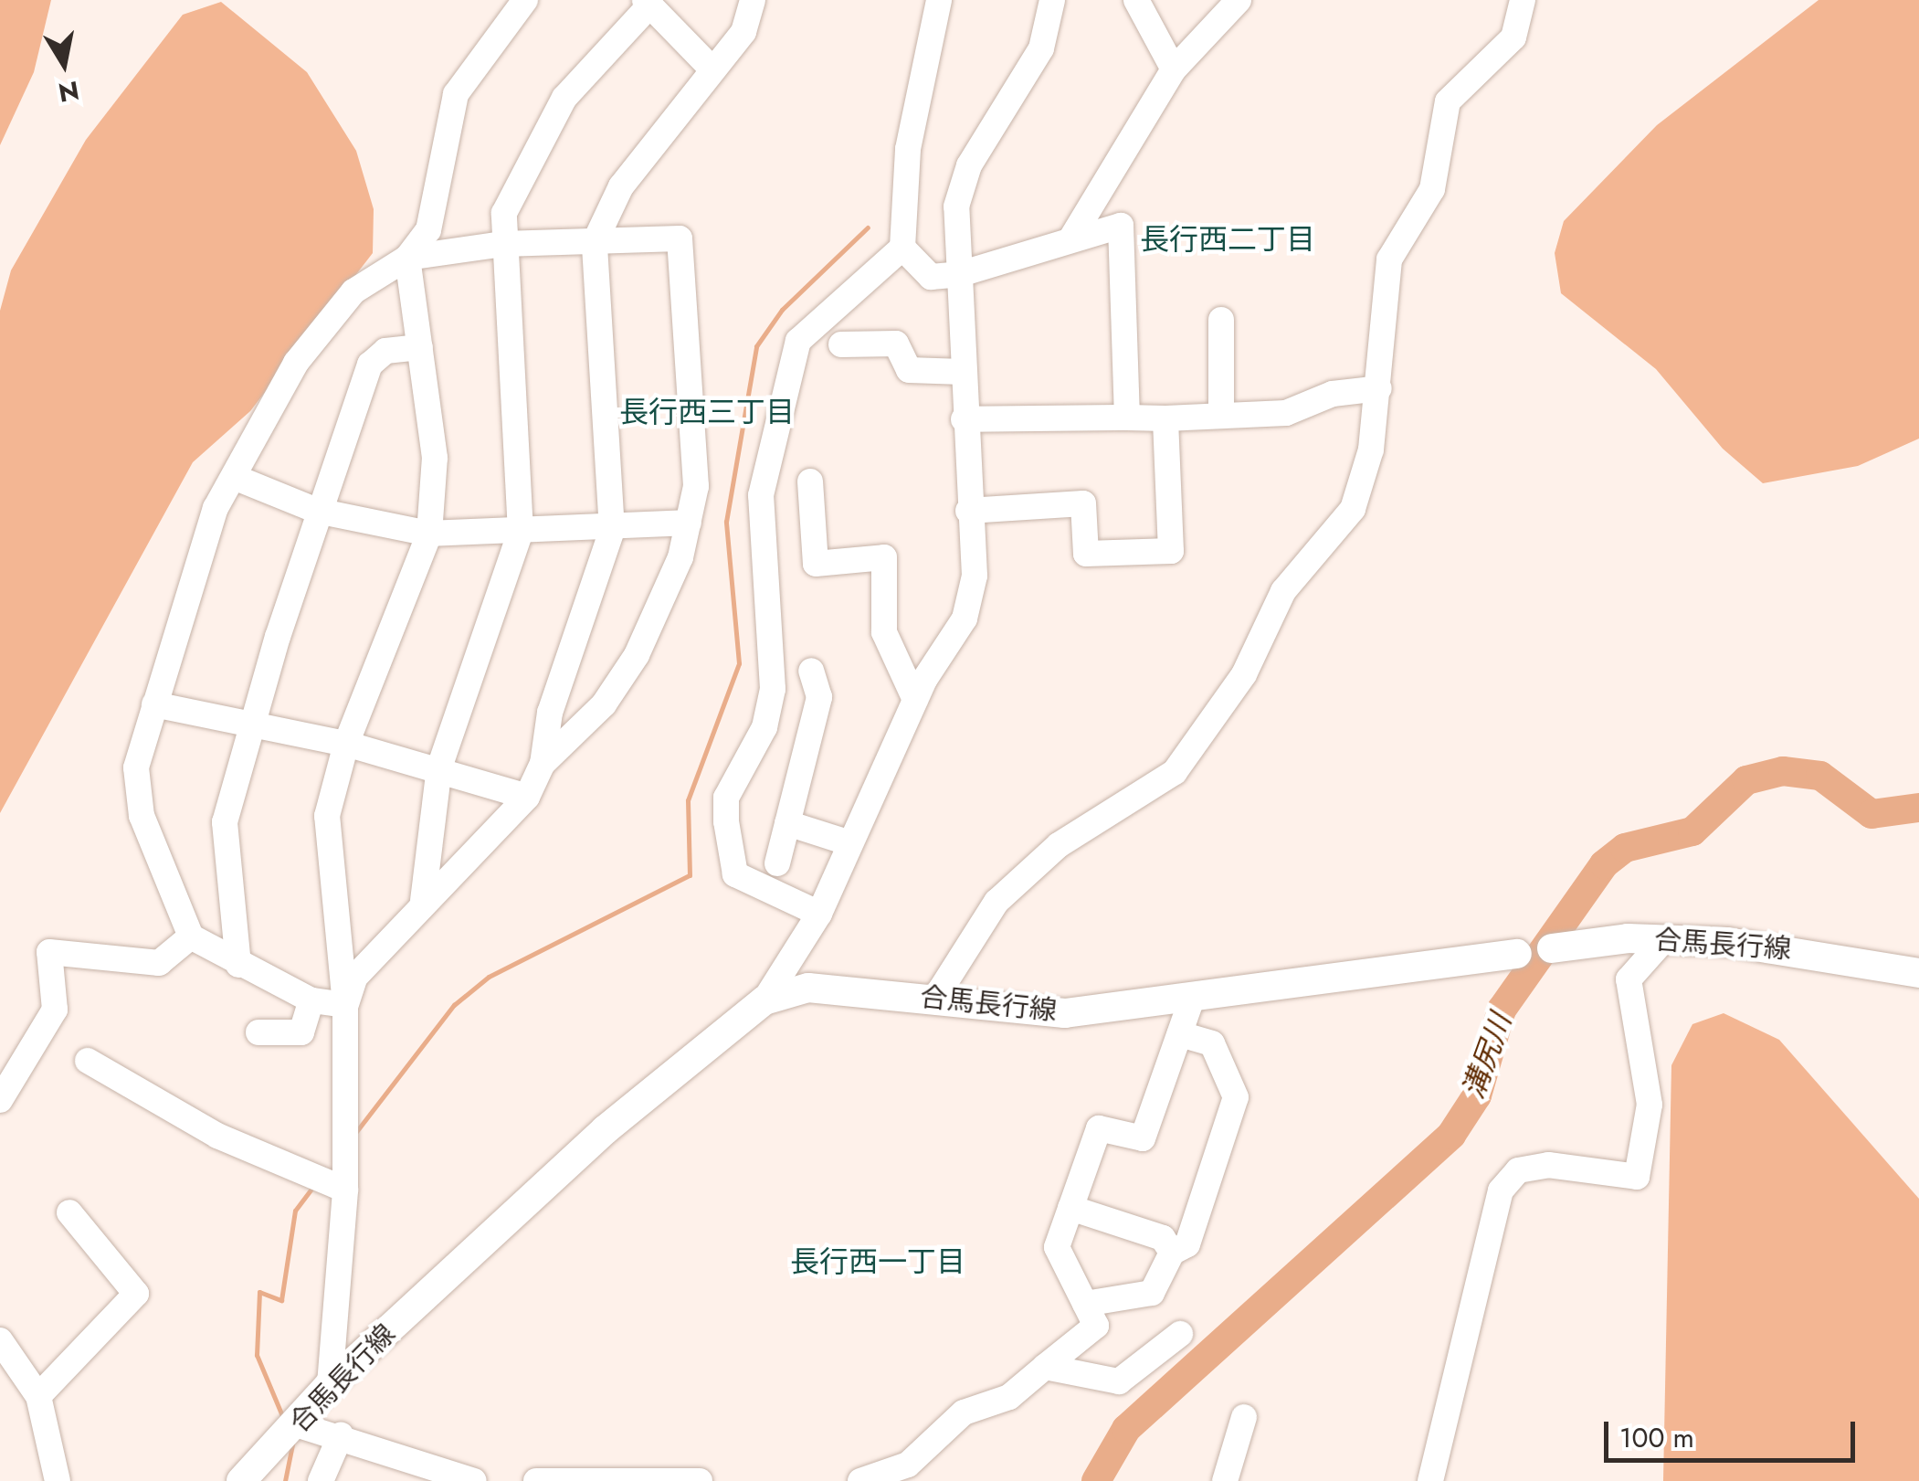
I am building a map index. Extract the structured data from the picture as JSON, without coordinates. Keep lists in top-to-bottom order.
{
  "streets": {
    "main road": ["合馬長行線"]
  },
  "districts": ["長行西二丁目", "長行西三丁目", "長行西一丁目"],
  "water": ["溝尻川"],
  "scale_bar": "100 m",
  "north": "bottom"
}
